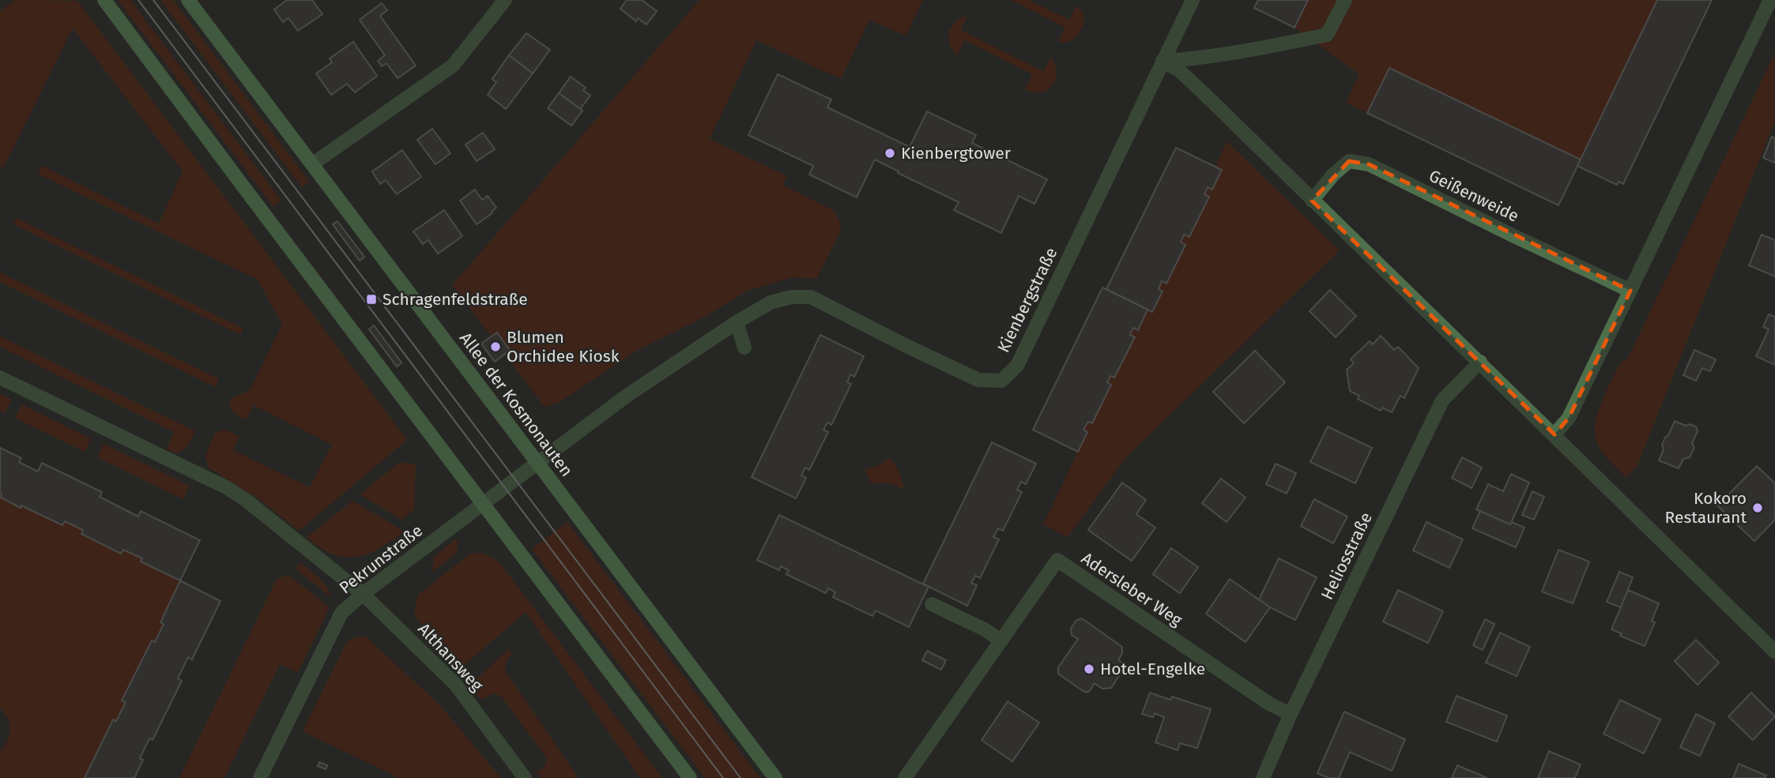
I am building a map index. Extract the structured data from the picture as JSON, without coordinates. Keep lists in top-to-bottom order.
{
  "streets": {
    "main road": ["Allee der Kosmonauten"],
    "street": [
      "Geißenweide",
      "Kienbergstraße",
      "Heliosstraße",
      "Pekrunstraße",
      "Adersleber Weg",
      "Althansweg"
    ]
  },
  "crossings": [
    ["Kienbergstraße", "Allee der Kosmonauten"],
    ["Kienbergstraße", "Pekrunstraße"],
    ["Allee der Kosmonauten", "Pekrunstraße"],
    ["Heliosstraße", "Adersleber Weg"],
    ["Pekrunstraße", "Althansweg"]
  ],
  "places": {
    "other": [
      "Kienbergtower",
      "Blumen Orchidee Kiosk",
      "Kokoro Restaurant",
      "Hotel-Engelke"
    ],
    "transit": ["Schragenfeldstraße"]
  }
}
